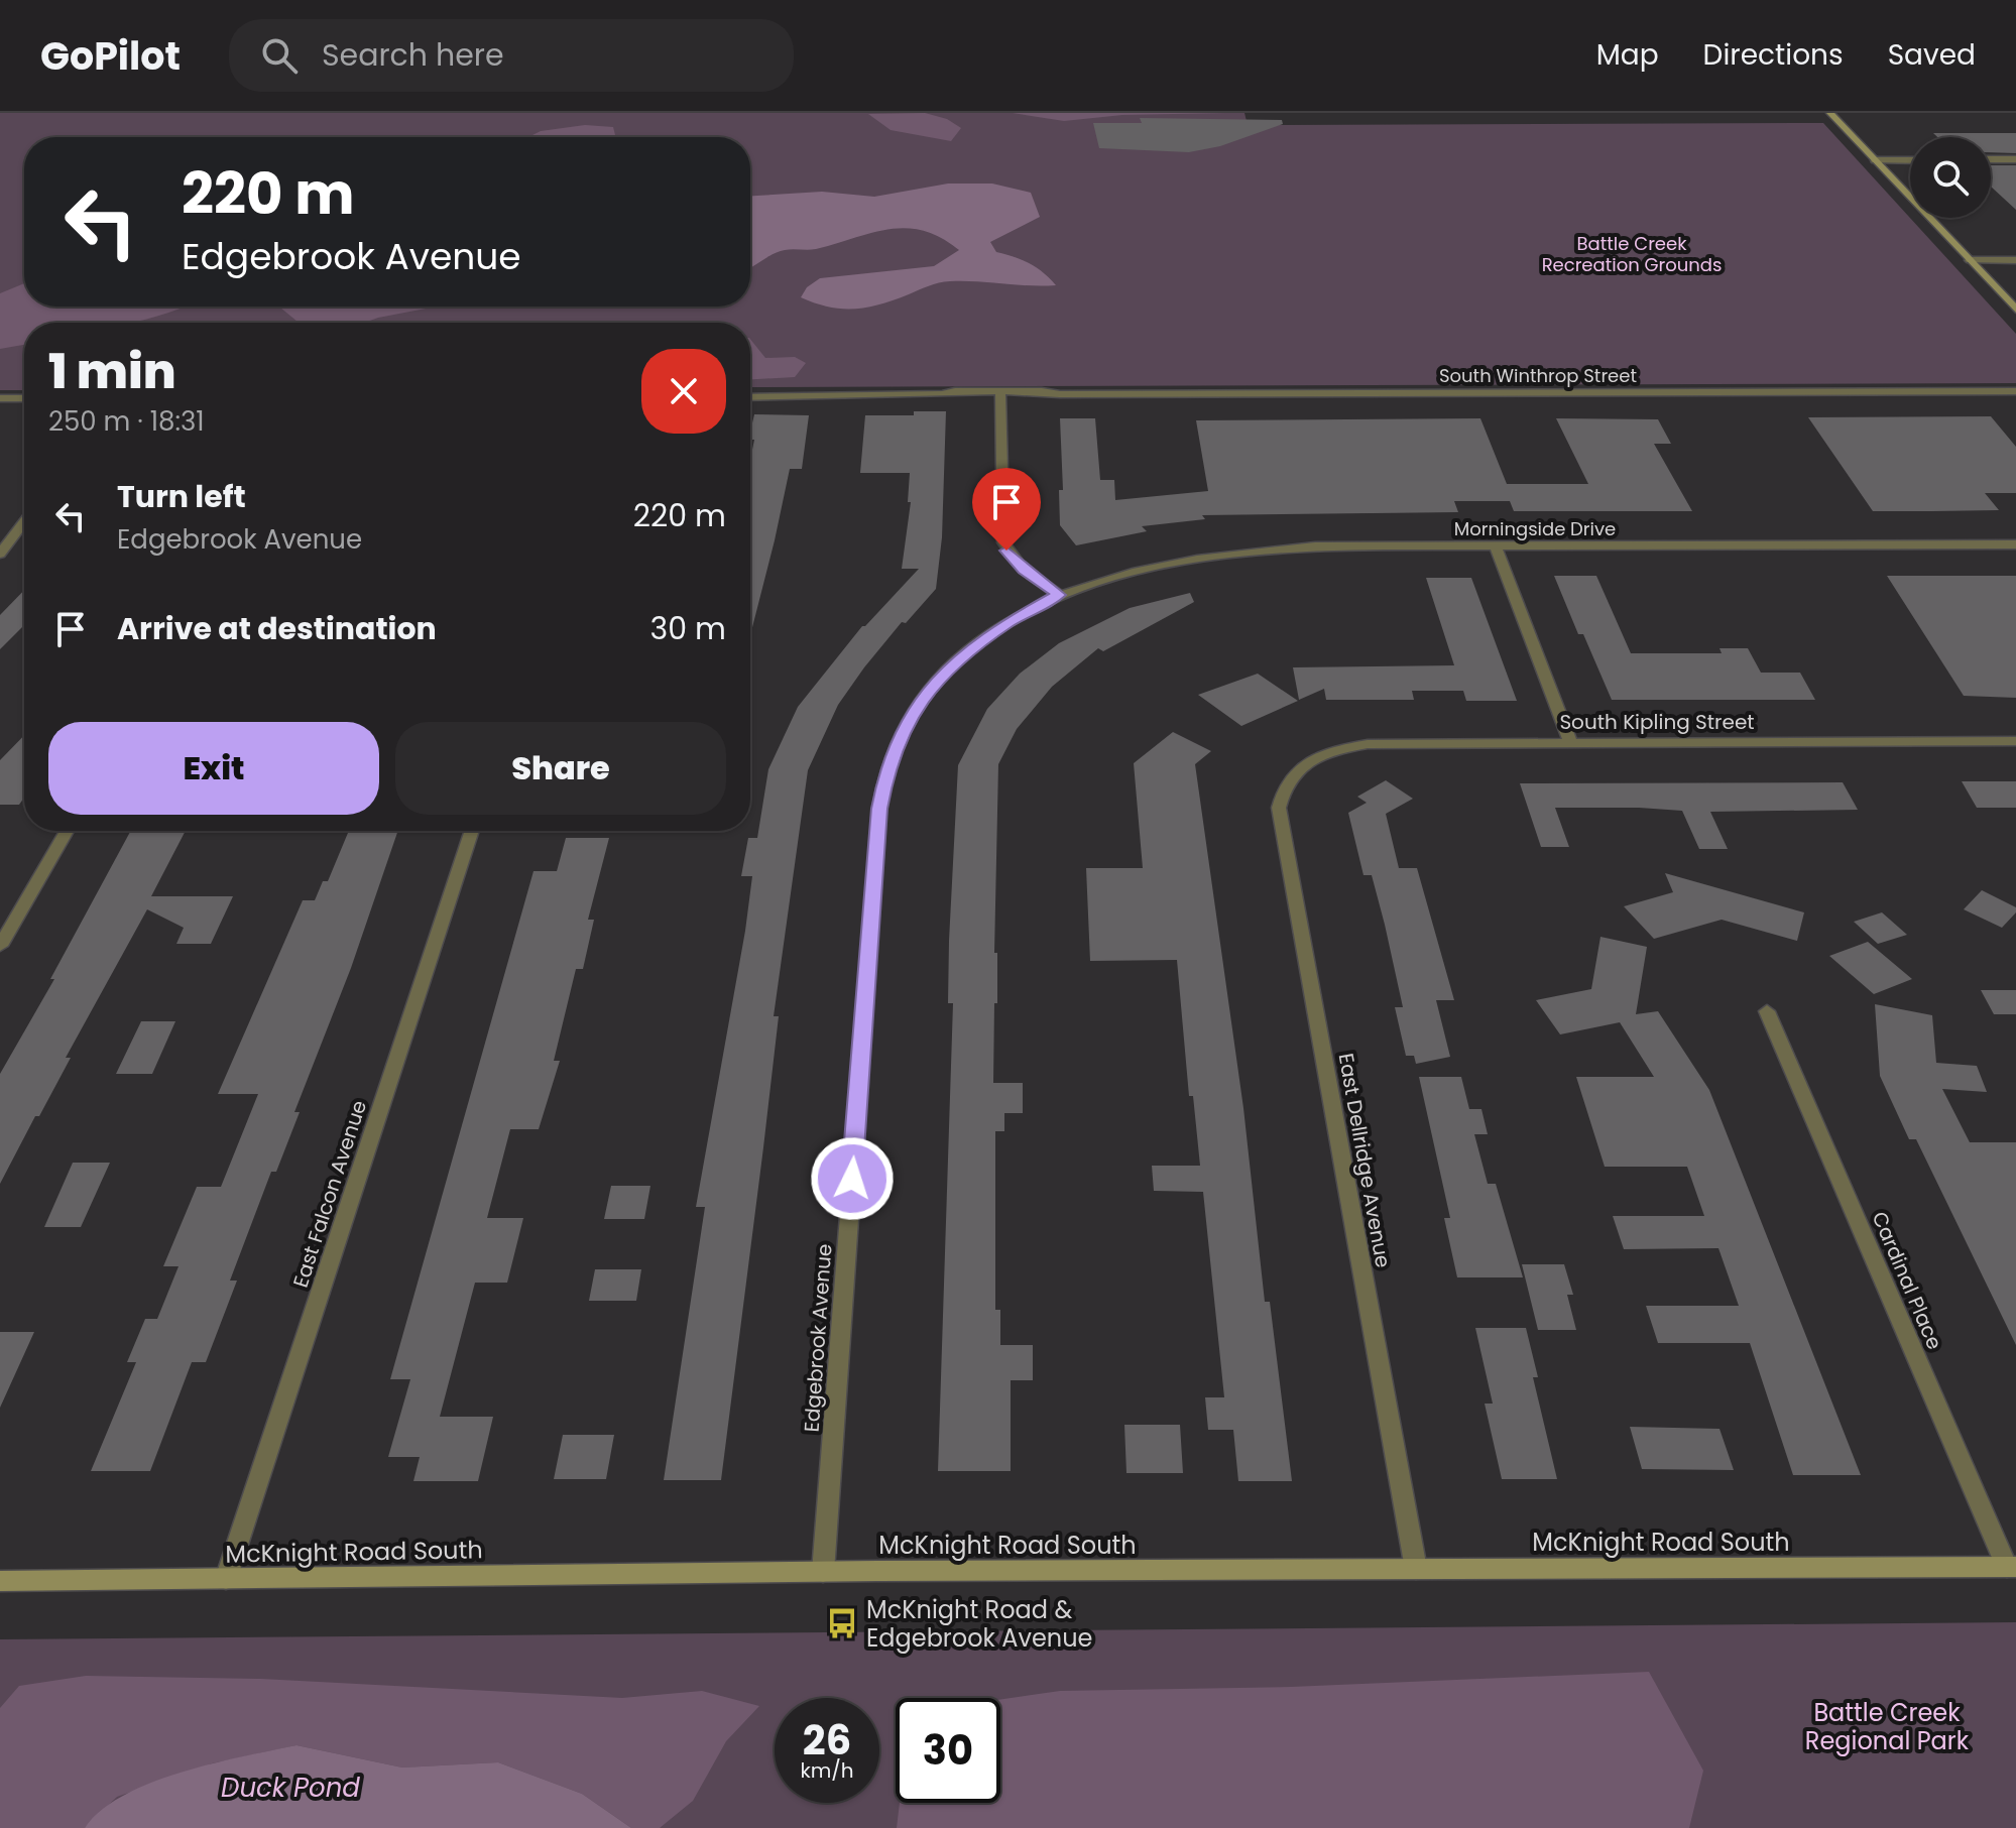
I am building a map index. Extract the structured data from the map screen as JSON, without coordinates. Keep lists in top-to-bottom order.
{
  "streets": {
    "main road": ["McKnight Road South"],
    "street": [
      "South Winthrop Street",
      "Morningside Drive",
      "South Kipling Street",
      "East Dellridge Avenue",
      "East Falcon Avenue",
      "Cardinal Place",
      "Edgebrook Avenue"
    ]
  },
  "crossings": [
    ["Morningside Drive", "Edgebrook Avenue"],
    ["South Kipling Street", "East Dellridge Avenue"],
    ["East Dellridge Avenue", "McKnight Road South"],
    ["East Falcon Avenue", "McKnight Road South"],
    ["Cardinal Place", "McKnight Road South"],
    ["Edgebrook Avenue", "McKnight Road South"]
  ],
  "water": ["Duck Pond"],
  "parks": ["Battle Creek Recreation Grounds", "Battle Creek Regional Park"],
  "places": {
    "bus stop": ["McKnight Road & Edgebrook Avenue"]
  },
  "page": {
    "header": "GoPilot",
    "search": "Search here",
    "nav": ["Map", "Directions", "Saved"],
    "turn": ["220 m", "Edgebrook Avenue"],
    "heading": ["1 min", "250 m · 18:31"],
    "list": [
      {
        "name": "Turn left",
        "note": "Edgebrook Avenue",
        "value": "220 m"
      },
      {
        "name": "Arrive at destination",
        "value": "30 m"
      }
    ],
    "buttons": ["Exit", "Share"],
    "speed": "26 km/h",
    "limit": "30"
  }
}
